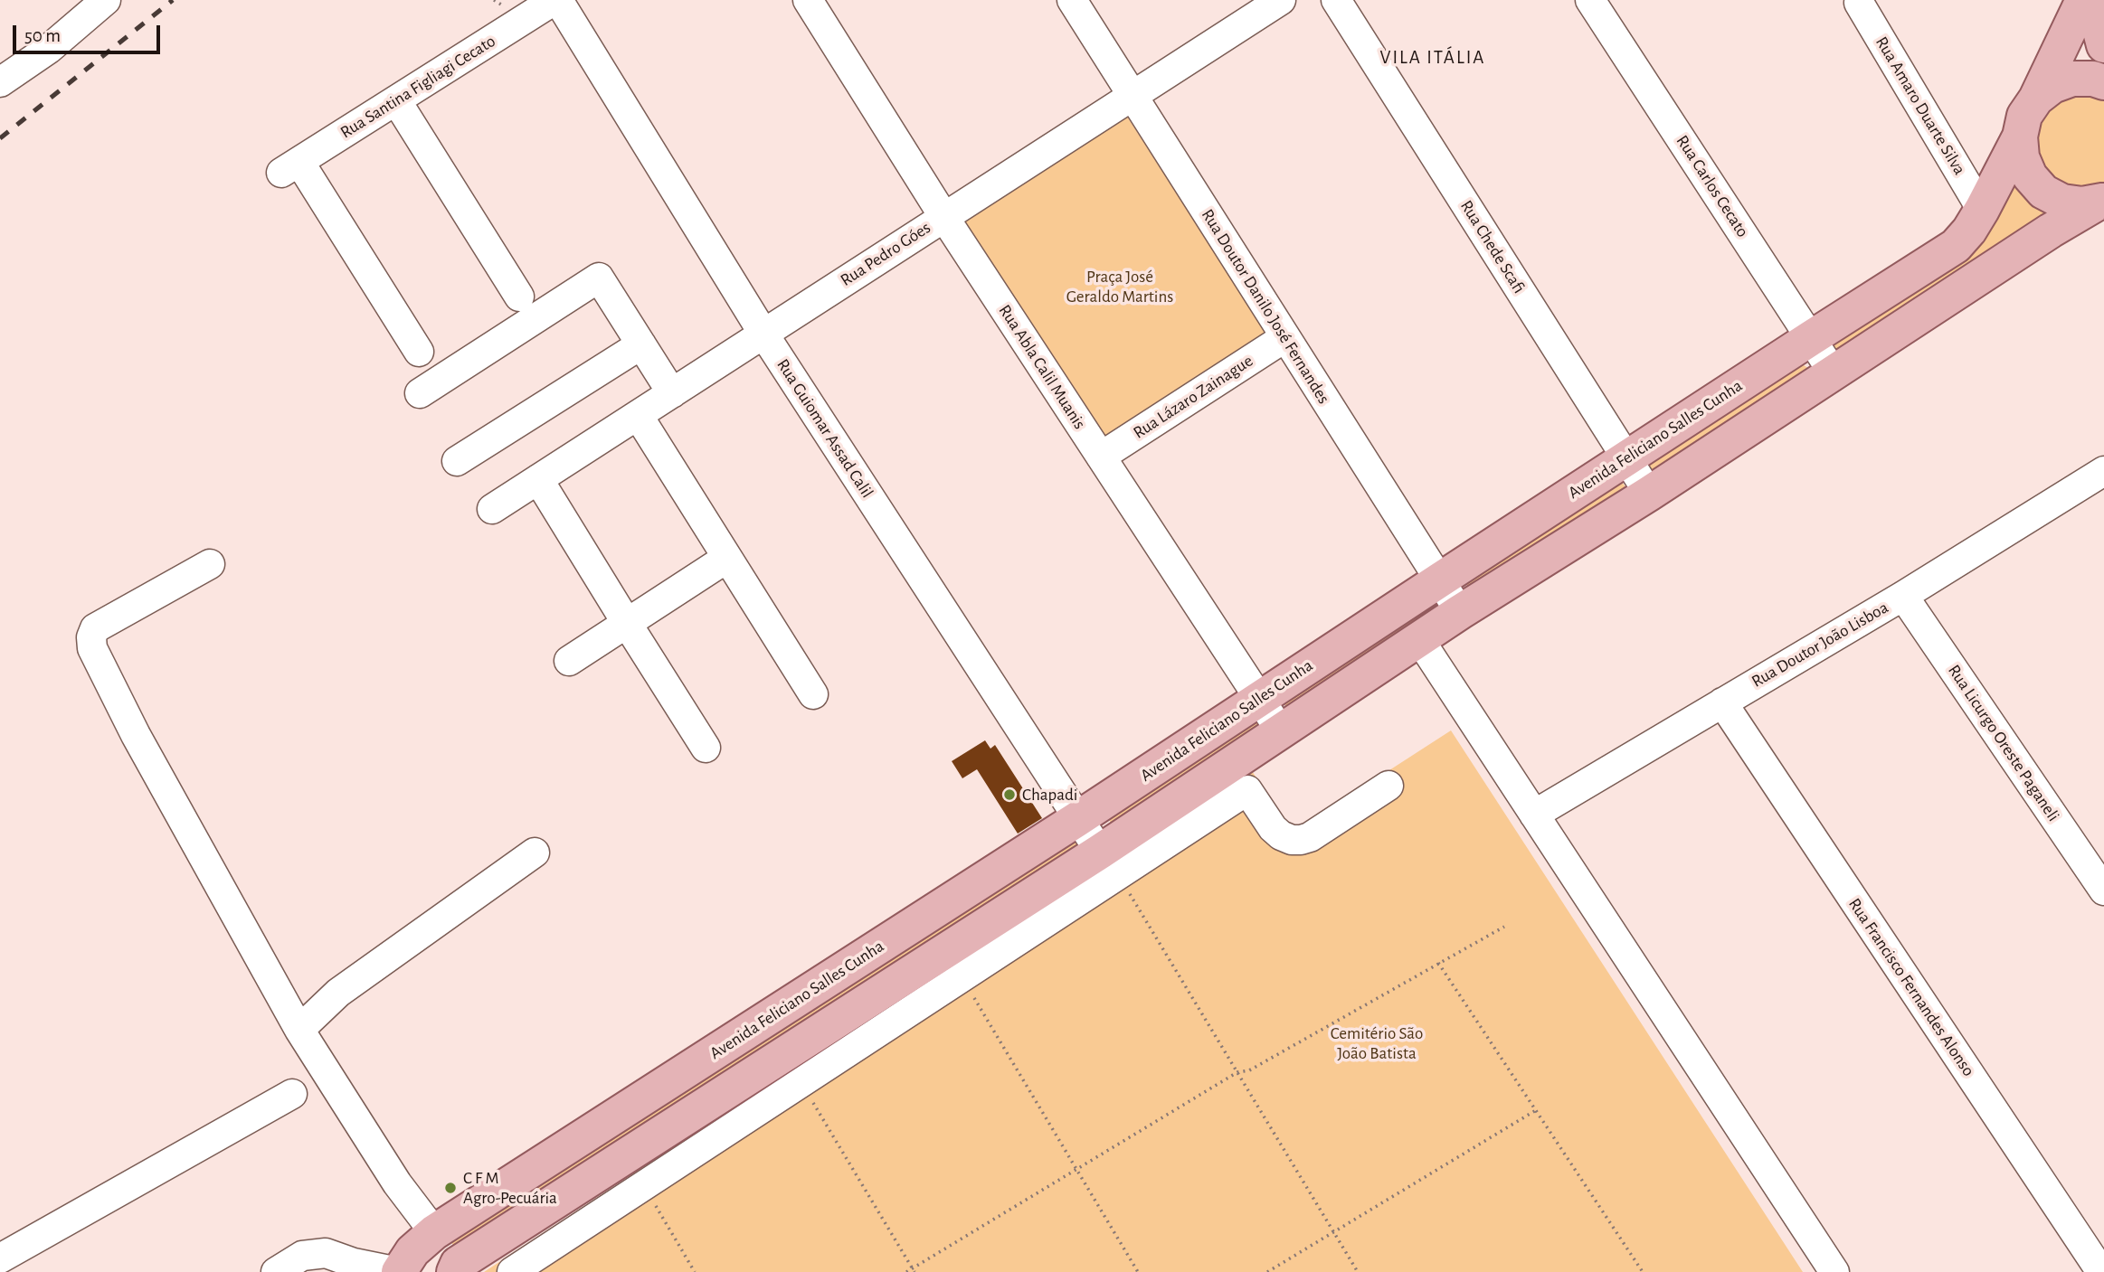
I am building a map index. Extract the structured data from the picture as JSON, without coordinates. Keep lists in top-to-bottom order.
{
  "streets": {
    "main road": ["Avenida Feliciano Salles Cunha"],
    "street": [
      "Rua Santina Figliagi Cecato",
      "Rua Amaro Duarte Silva",
      "Rua Carlos Cecato",
      "Rua Chede Scafi",
      "Rua Pedro Góes",
      "Rua Doutor Danilo José Fernandes",
      "Rua Abla Calil Muanis",
      "Rua Lázaro Zainague",
      "Rua Guiomar Assad Calil",
      "Rua Doutor João Lisboa",
      "Rua Licurgo Oreste Paganeli",
      "Rua Francisco Fernandes Alonso"
    ]
  },
  "crossings": [
    ["Rua Santina Figliagi Cecato", "Rua Guiomar Assad Calil"],
    ["Rua Amaro Duarte Silva", "Avenida Feliciano Salles Cunha"],
    ["Rua Carlos Cecato", "Avenida Feliciano Salles Cunha"],
    ["Rua Chede Scafi", "Avenida Feliciano Salles Cunha"],
    ["Rua Pedro Góes", "Rua Doutor Danilo José Fernandes"],
    ["Rua Pedro Góes", "Rua Abla Calil Muanis"],
    ["Rua Pedro Góes", "Rua Guiomar Assad Calil"],
    ["Rua Doutor Danilo José Fernandes", "Rua Lázaro Zainague"],
    ["Rua Doutor Danilo José Fernandes", "Avenida Feliciano Salles Cunha"],
    ["Rua Abla Calil Muanis", "Rua Lázaro Zainague"],
    ["Rua Abla Calil Muanis", "Avenida Feliciano Salles Cunha"],
    ["Rua Guiomar Assad Calil", "Avenida Feliciano Salles Cunha"],
    ["Rua Doutor João Lisboa", "Rua Licurgo Oreste Paganeli"],
    ["Rua Doutor João Lisboa", "Rua Francisco Fernandes Alonso"]
  ],
  "districts": ["VILA ITÁLIA"],
  "parks": ["Praça José Geraldo Martins", "Cemitério São João Batista"],
  "places": ["Chapadi", "C F M Agro-Pecuária"],
  "scale_bar": "50 m"
}
